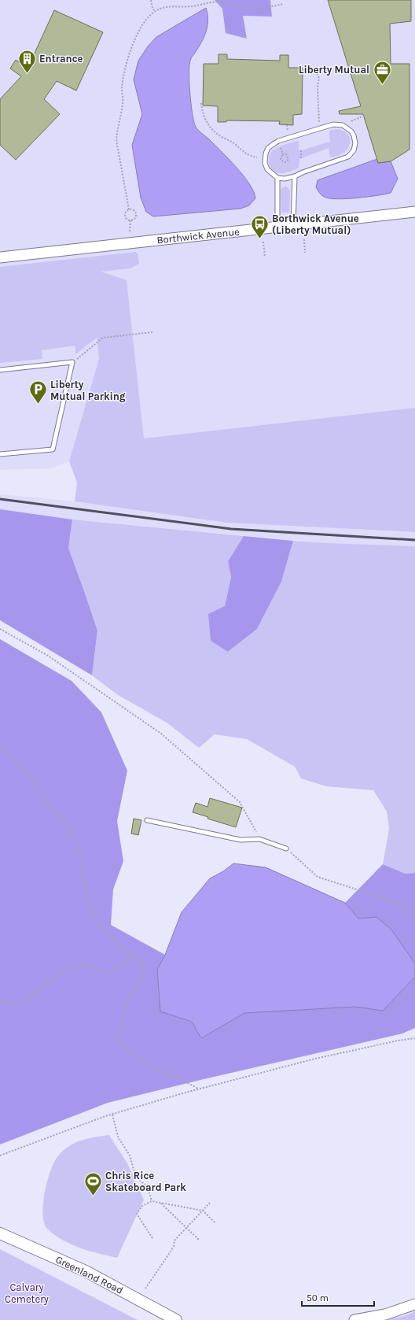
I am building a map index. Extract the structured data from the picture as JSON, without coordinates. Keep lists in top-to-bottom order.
{
  "streets": {
    "main road": ["Greenland Road"],
    "street": ["Borthwick Avenue"]
  },
  "parks": ["Calvary Cemetery"],
  "places": {
    "building": ["Entrance"],
    "office": ["Liberty Mutual"],
    "bus stop": ["Borthwick Avenue (Liberty Mutual)"],
    "parking": ["Liberty Mutual Parking"],
    "sports": ["Chris Rice Skateboard Park"]
  },
  "scale_bar": "50 m"
}
